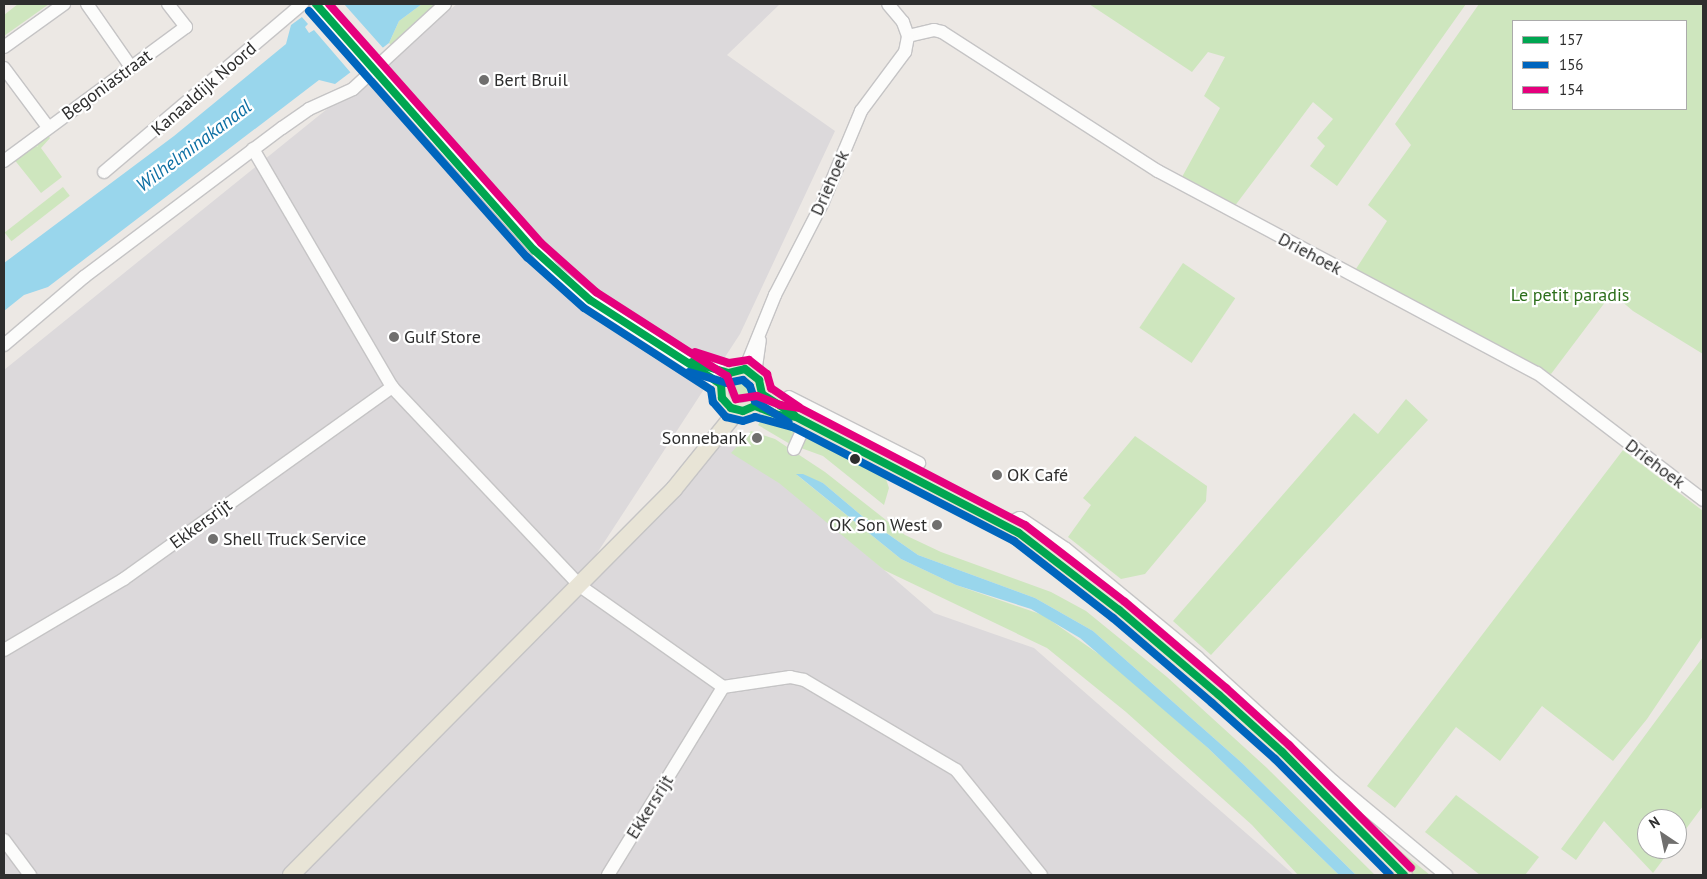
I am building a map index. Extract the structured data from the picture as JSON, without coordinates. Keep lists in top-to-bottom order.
{
  "streets": {
    "street": [
      "Begoniastraat",
      "Kanaaldijk Noord",
      "Driehoek",
      "Ekkersrijt"
    ]
  },
  "water": ["Wilhelminakanaal"],
  "parks": ["Le petit paradis"],
  "places": [
    "Bert Bruil",
    "Gulf Store",
    "Sonnebank",
    "OK Café",
    "OK Son West",
    "Shell Truck Service"
  ],
  "lines": ["transit line 157", "transit line 154", "transit line 156"],
  "legend": ["157", "156", "154"],
  "north": "top left"
}
